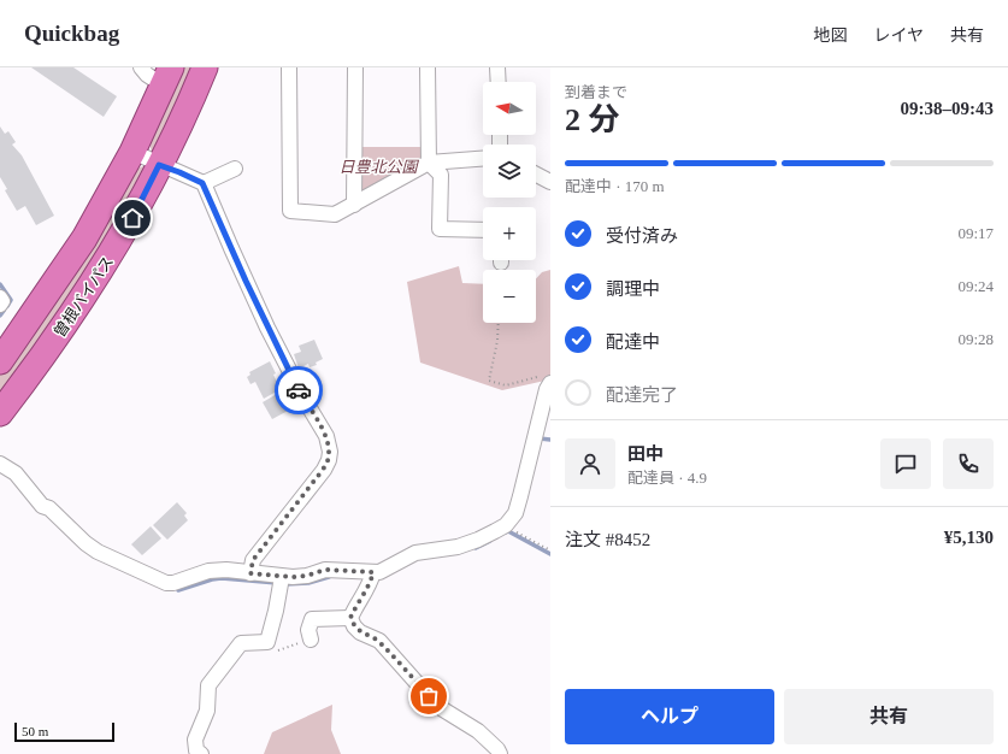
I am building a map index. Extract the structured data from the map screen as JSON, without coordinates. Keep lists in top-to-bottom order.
{
  "streets": {
    "highway": ["曽根バイパス"]
  },
  "parks": ["日豊北公園"],
  "scale_bar": "50 m",
  "north": "left",
  "page": {
    "header": "Quickbag",
    "nav": ["地図", "レイヤ", "共有"],
    "heading": ["2 分", "到着まで", "09:38–09:43"],
    "panel": [
      "田中",
      "配達員 · 4.9",
      "注文 #8452",
      "¥5,130"
    ],
    "map_buttons": ["+", "−"],
    "bar": "配達中 · 170 m",
    "list": [
      ["受付済み", "09:17"],
      ["調理中", "09:24"],
      ["配達中", "09:28"],
      "配達完了"
    ],
    "buttons": ["ヘルプ", "共有"],
    "scale": "50 m"
  }
}
